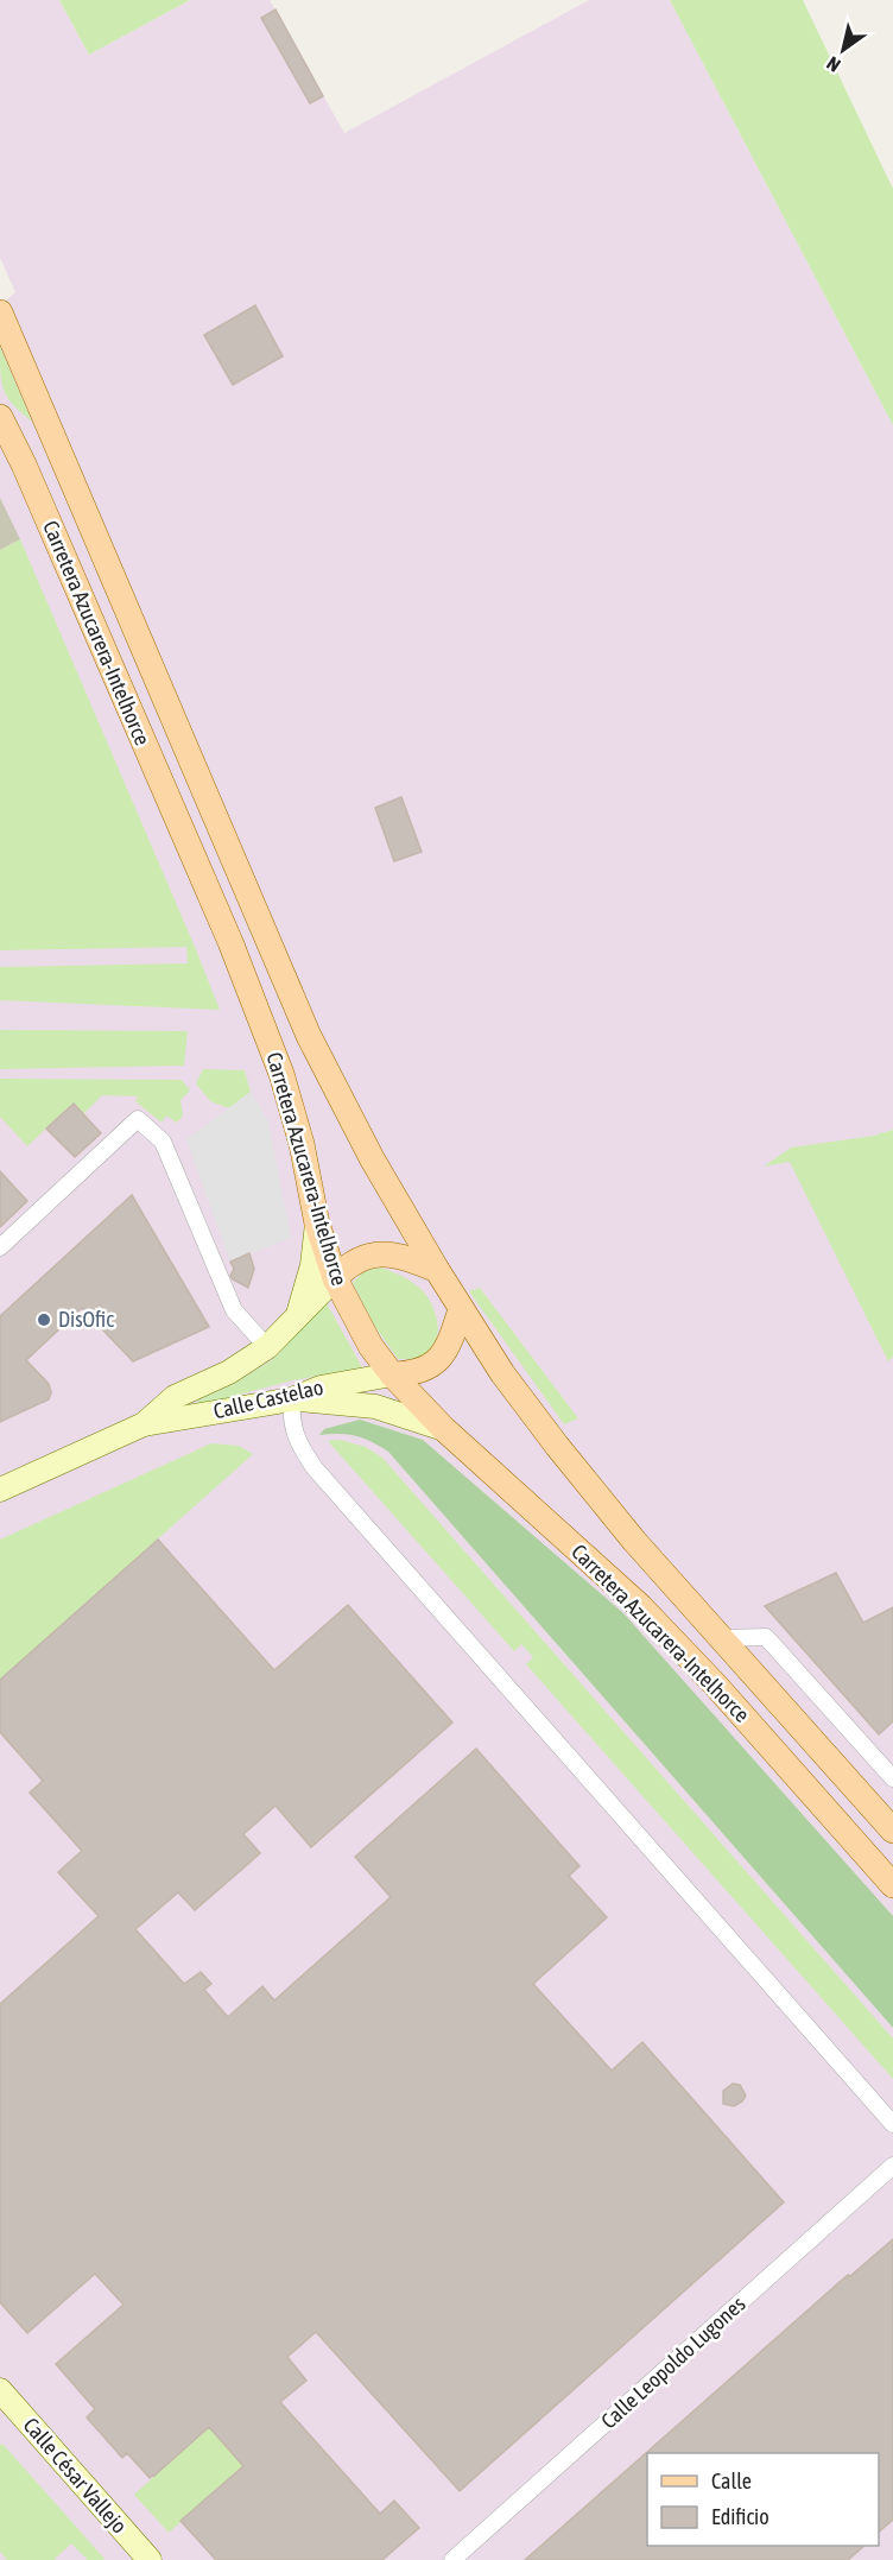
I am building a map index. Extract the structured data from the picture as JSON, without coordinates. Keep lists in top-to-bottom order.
{
  "streets": {
    "main road": ["Carretera Azucarera-Intelhorce", "Calle Castelao", "Calle César Vallejo"],
    "street": ["Calle Leopoldo Lugones"]
  },
  "crossings": [
    ["Carretera Azucarera-Intelhorce", "Calle Castelao"]
  ],
  "places": ["DisOfic"],
  "legend": ["Calle", "Edificio"],
  "north": "bottom left"
}
